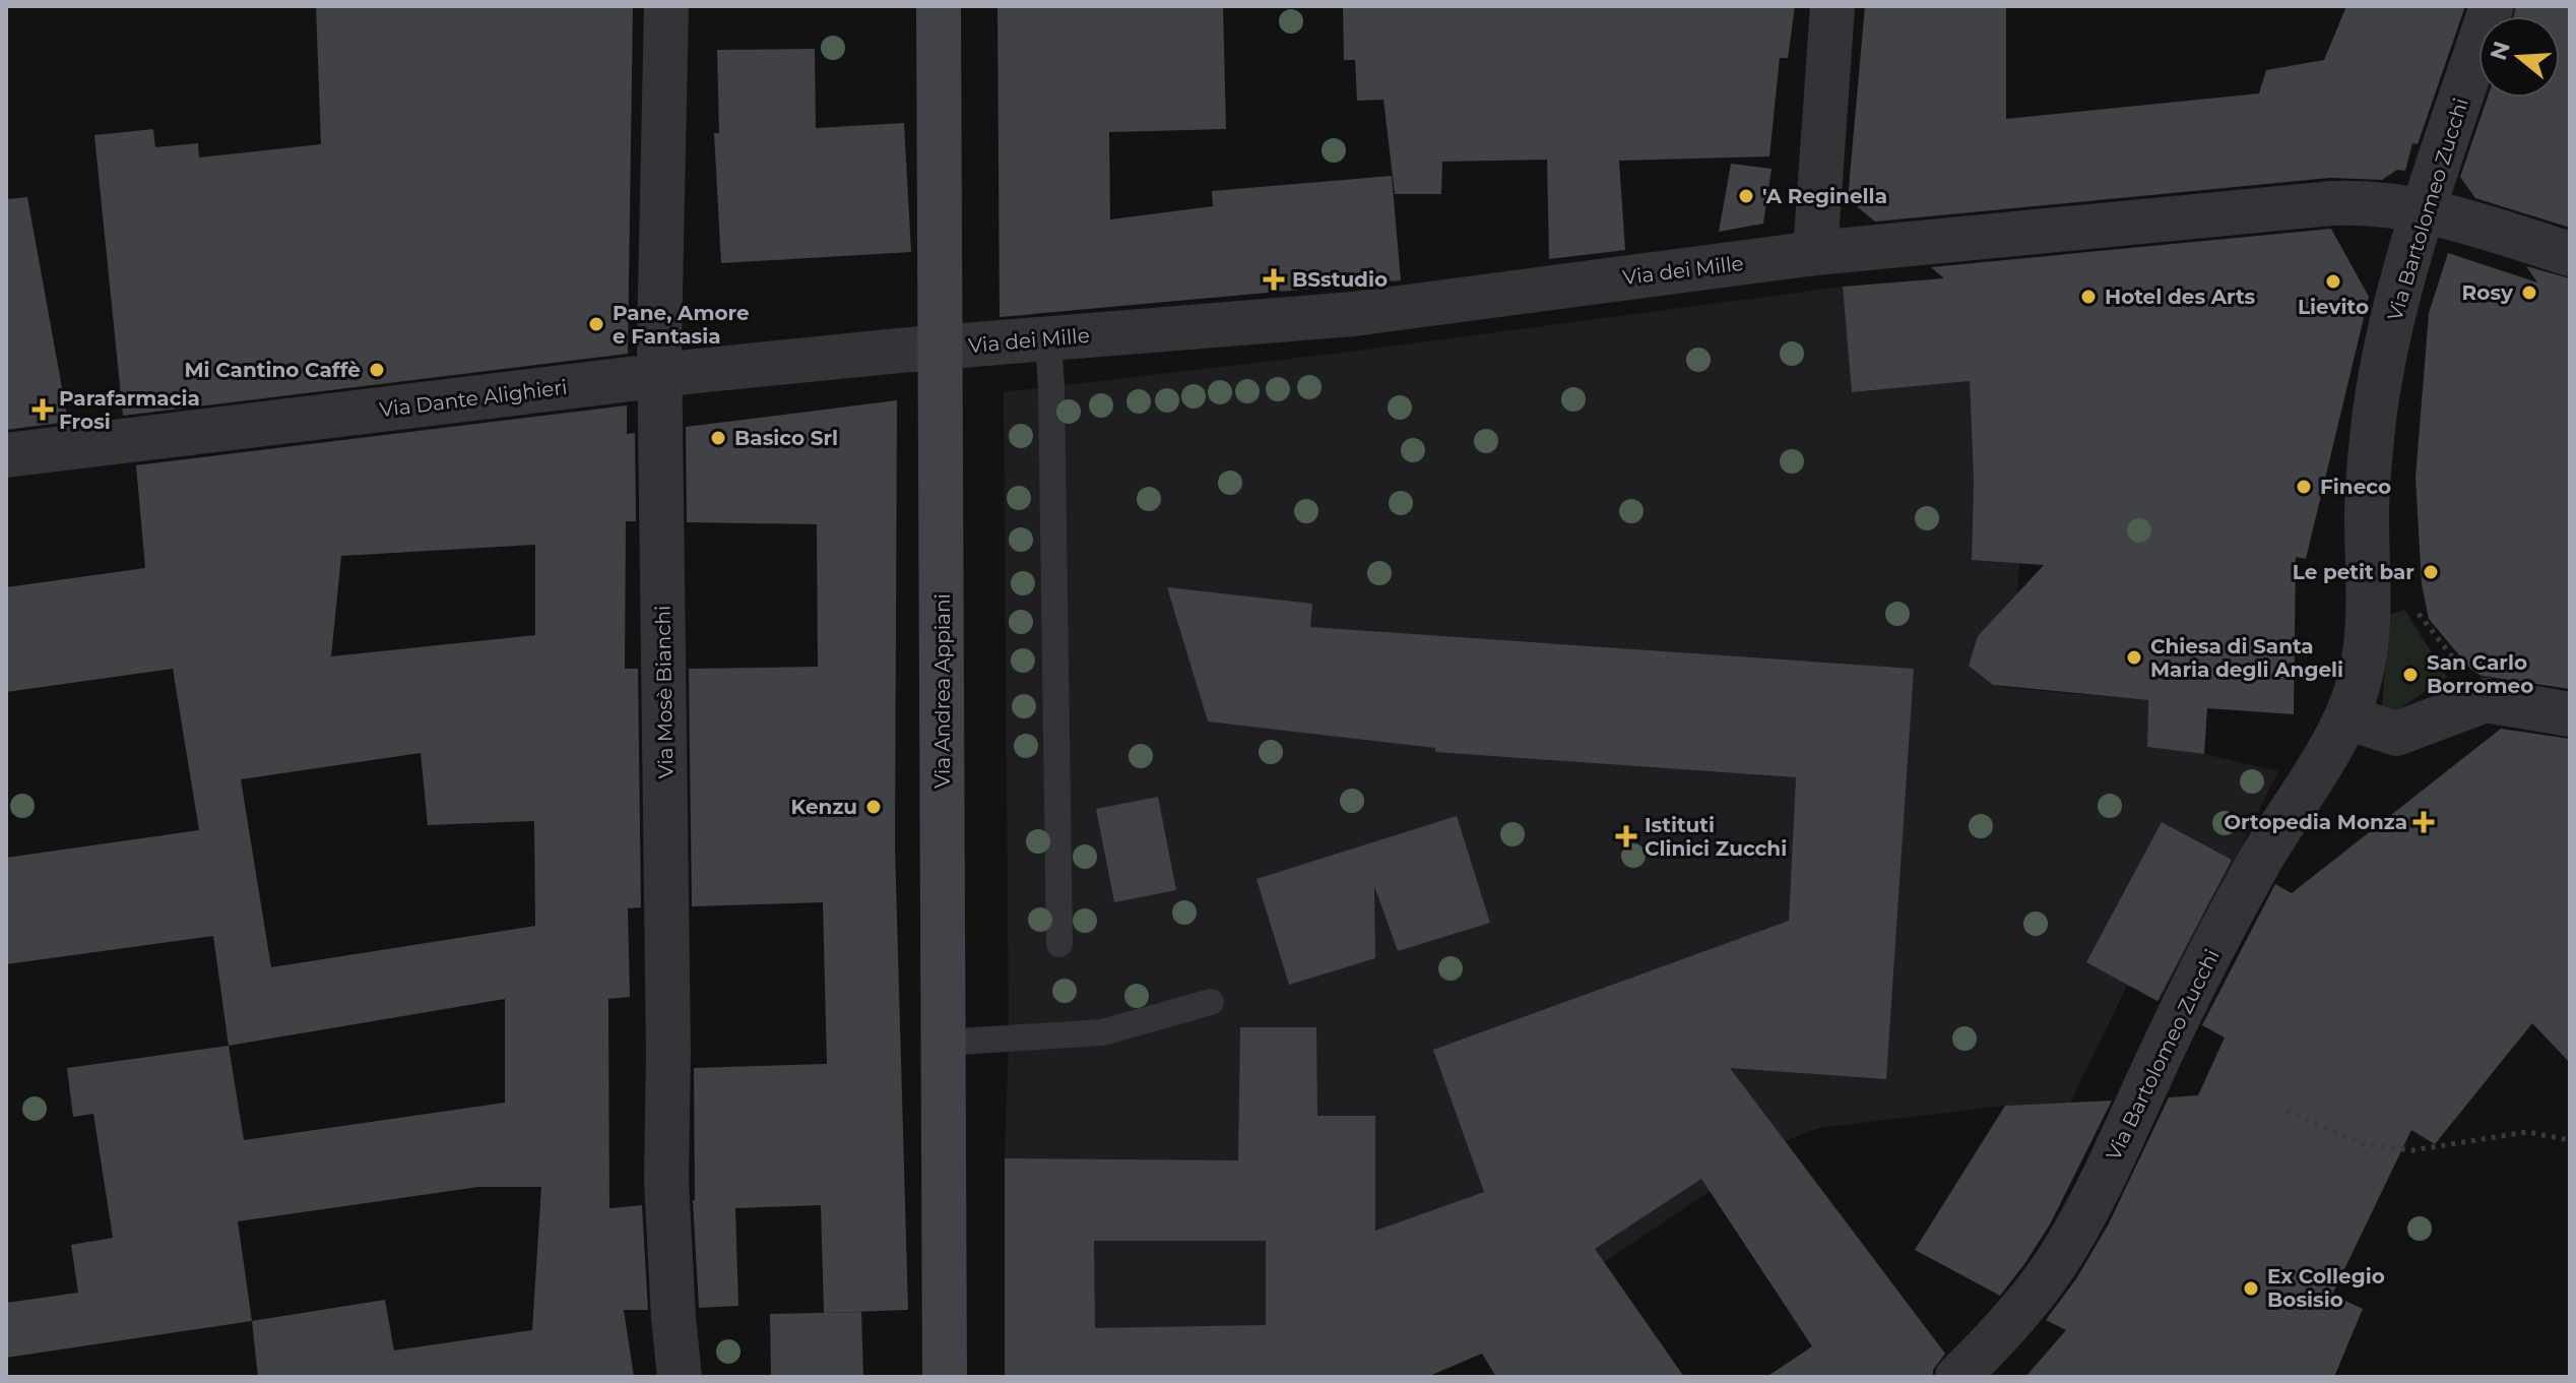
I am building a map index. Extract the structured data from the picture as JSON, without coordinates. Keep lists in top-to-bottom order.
{
  "streets": {
    "street": [
      "Via Bartolomeo Zucchi",
      "Via dei Mille",
      "Via Dante Alighieri",
      "Via Andrea Appiani",
      "Via Mosè Bianchi"
    ]
  },
  "crossings": [
    ["Via Bartolomeo Zucchi", "Via dei Mille"],
    ["Via dei Mille", "Via Dante Alighieri"],
    ["Via dei Mille", "Via Andrea Appiani"],
    ["Via Dante Alighieri", "Via Andrea Appiani"],
    ["Via Dante Alighieri", "Via Mosè Bianchi"]
  ],
  "places": {
    "other": [
      "'A Reginella",
      "Lievito",
      "Rosy",
      "Hotel des Arts",
      "Pane, Amore e Fantasia",
      "Mi Cantino Caffè",
      "Basico Srl",
      "Fineco",
      "Le petit bar",
      "Chiesa di Santa Maria degli Angeli",
      "San Carlo Borromeo",
      "Kenzu",
      "Ex Collegio Bosisio"
    ],
    "health": [
      "BSstudio",
      "Parafarmacia Frosi",
      "Ortopedia Monza",
      "Istituti Clinici Zucchi"
    ]
  },
  "north": "left"
}
